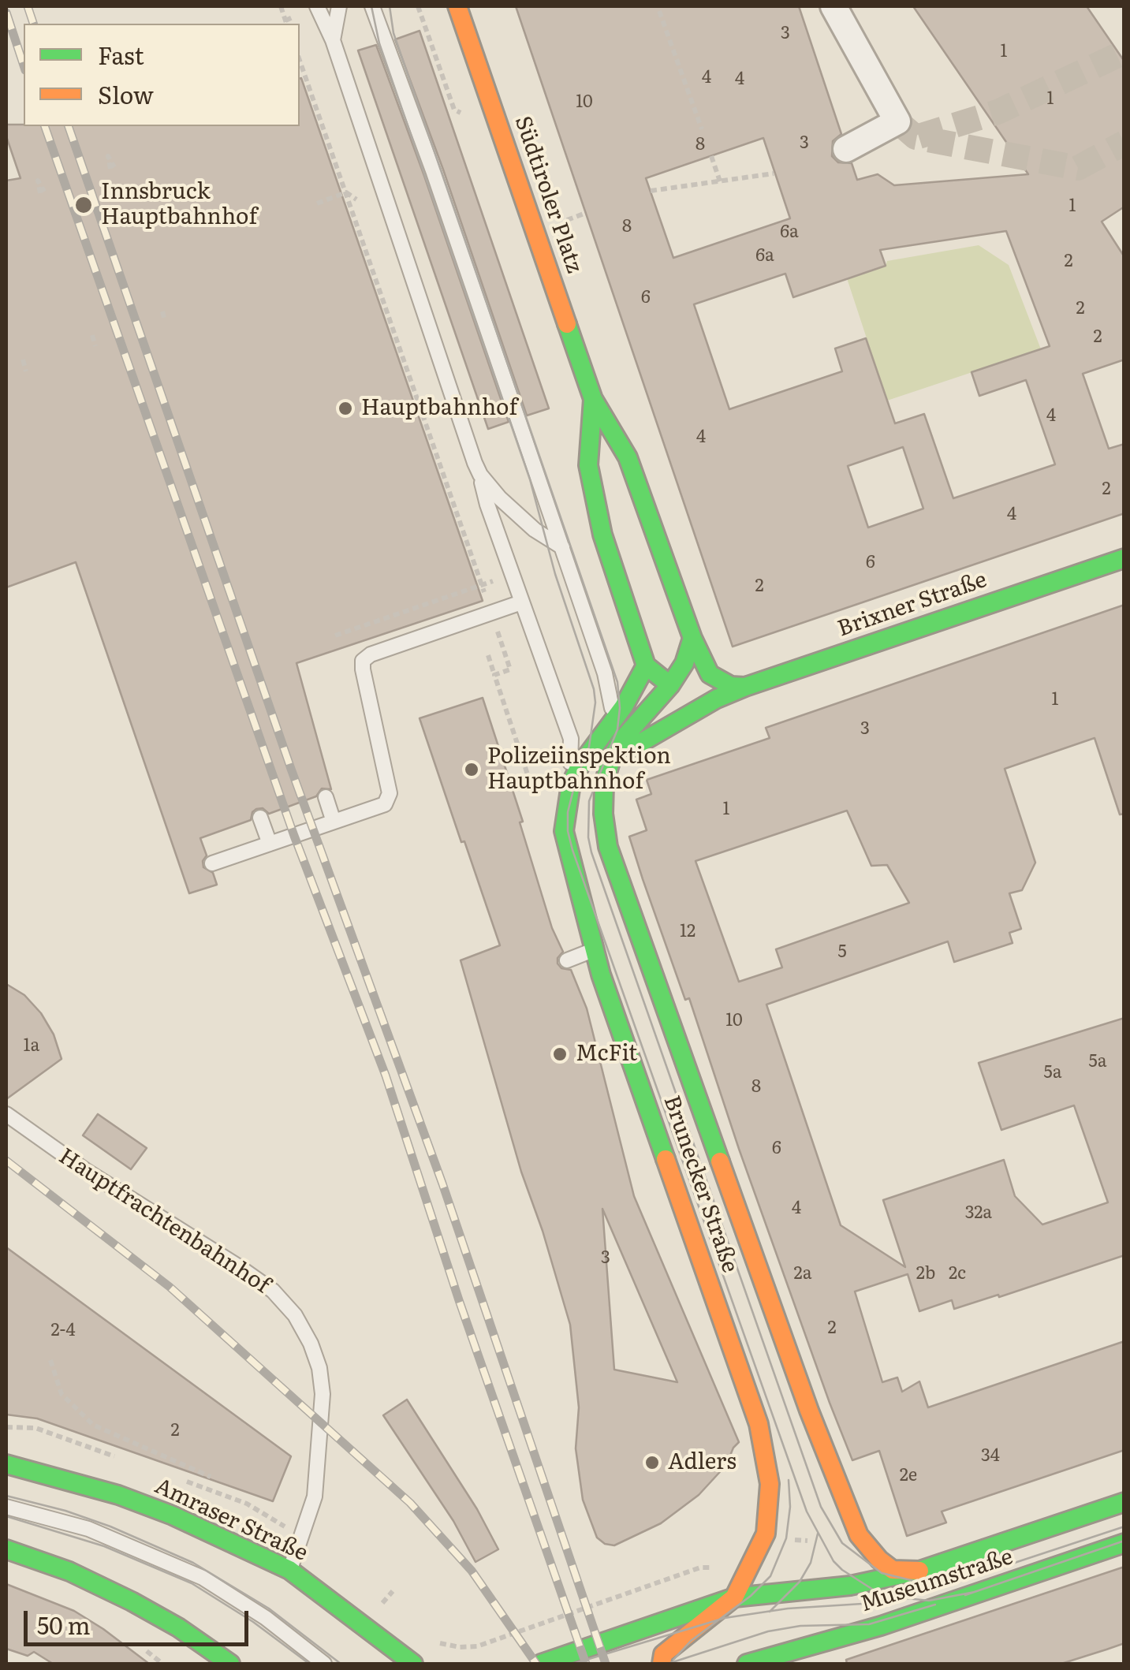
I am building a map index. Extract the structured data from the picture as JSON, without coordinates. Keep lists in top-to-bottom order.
{
  "streets": {
    "street": [
      "Südtiroler Platz",
      "Brixner Straße",
      "Brunecker Straße",
      "Amraser Straße",
      "Museumstraße"
    ],
    "lane": ["Hauptfrachtenbahnhof"]
  },
  "crossings": [
    ["Südtiroler Platz", "Brixner Straße"],
    ["Brunecker Straße", "Museumstraße"],
    ["Hauptfrachtenbahnhof", "Amraser Straße"]
  ],
  "places": [
    "Innsbruck Hauptbahnhof",
    "Hauptbahnhof",
    "Polizeiinspektion Hauptbahnhof",
    "McFit",
    "Adlers"
  ],
  "house_numbers": [
    "3",
    "1",
    "4",
    "4",
    "1",
    "10",
    "3",
    "8",
    "1",
    "8",
    "6a",
    "6a",
    "2",
    "6",
    "2",
    "2",
    "4",
    "4",
    "2",
    "4",
    "6",
    "2",
    "1",
    "3",
    "1",
    "12",
    "5",
    "10",
    "1a",
    "5a",
    "5a",
    "8",
    "6",
    "4",
    "32a",
    "3",
    "2a",
    "2b",
    "2c",
    "2",
    "2-4",
    "2",
    "34",
    "2e"
  ],
  "legend": ["Fast", "Slow"],
  "scale_bar": "50 m"
}
